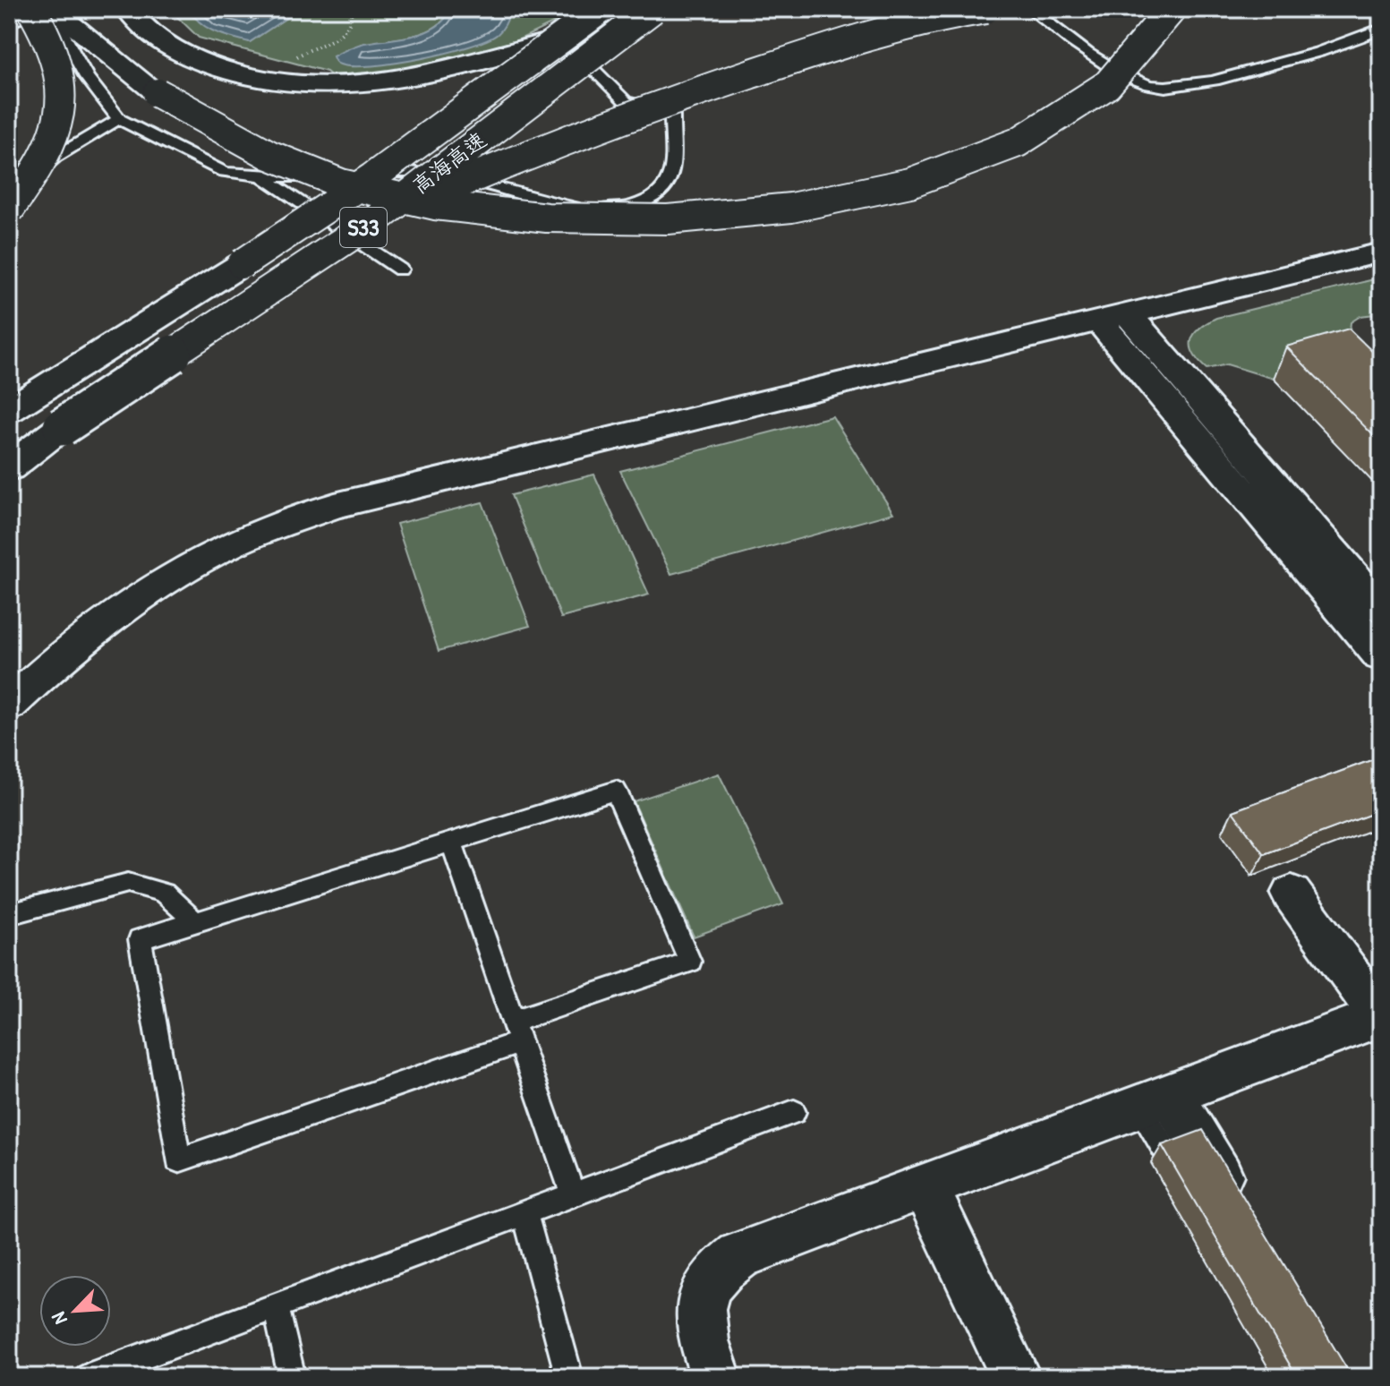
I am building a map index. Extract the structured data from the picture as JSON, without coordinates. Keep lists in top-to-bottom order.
{
  "streets": {
    "highway": ["高海高速", "S33"]
  },
  "north": "bottom left"
}
